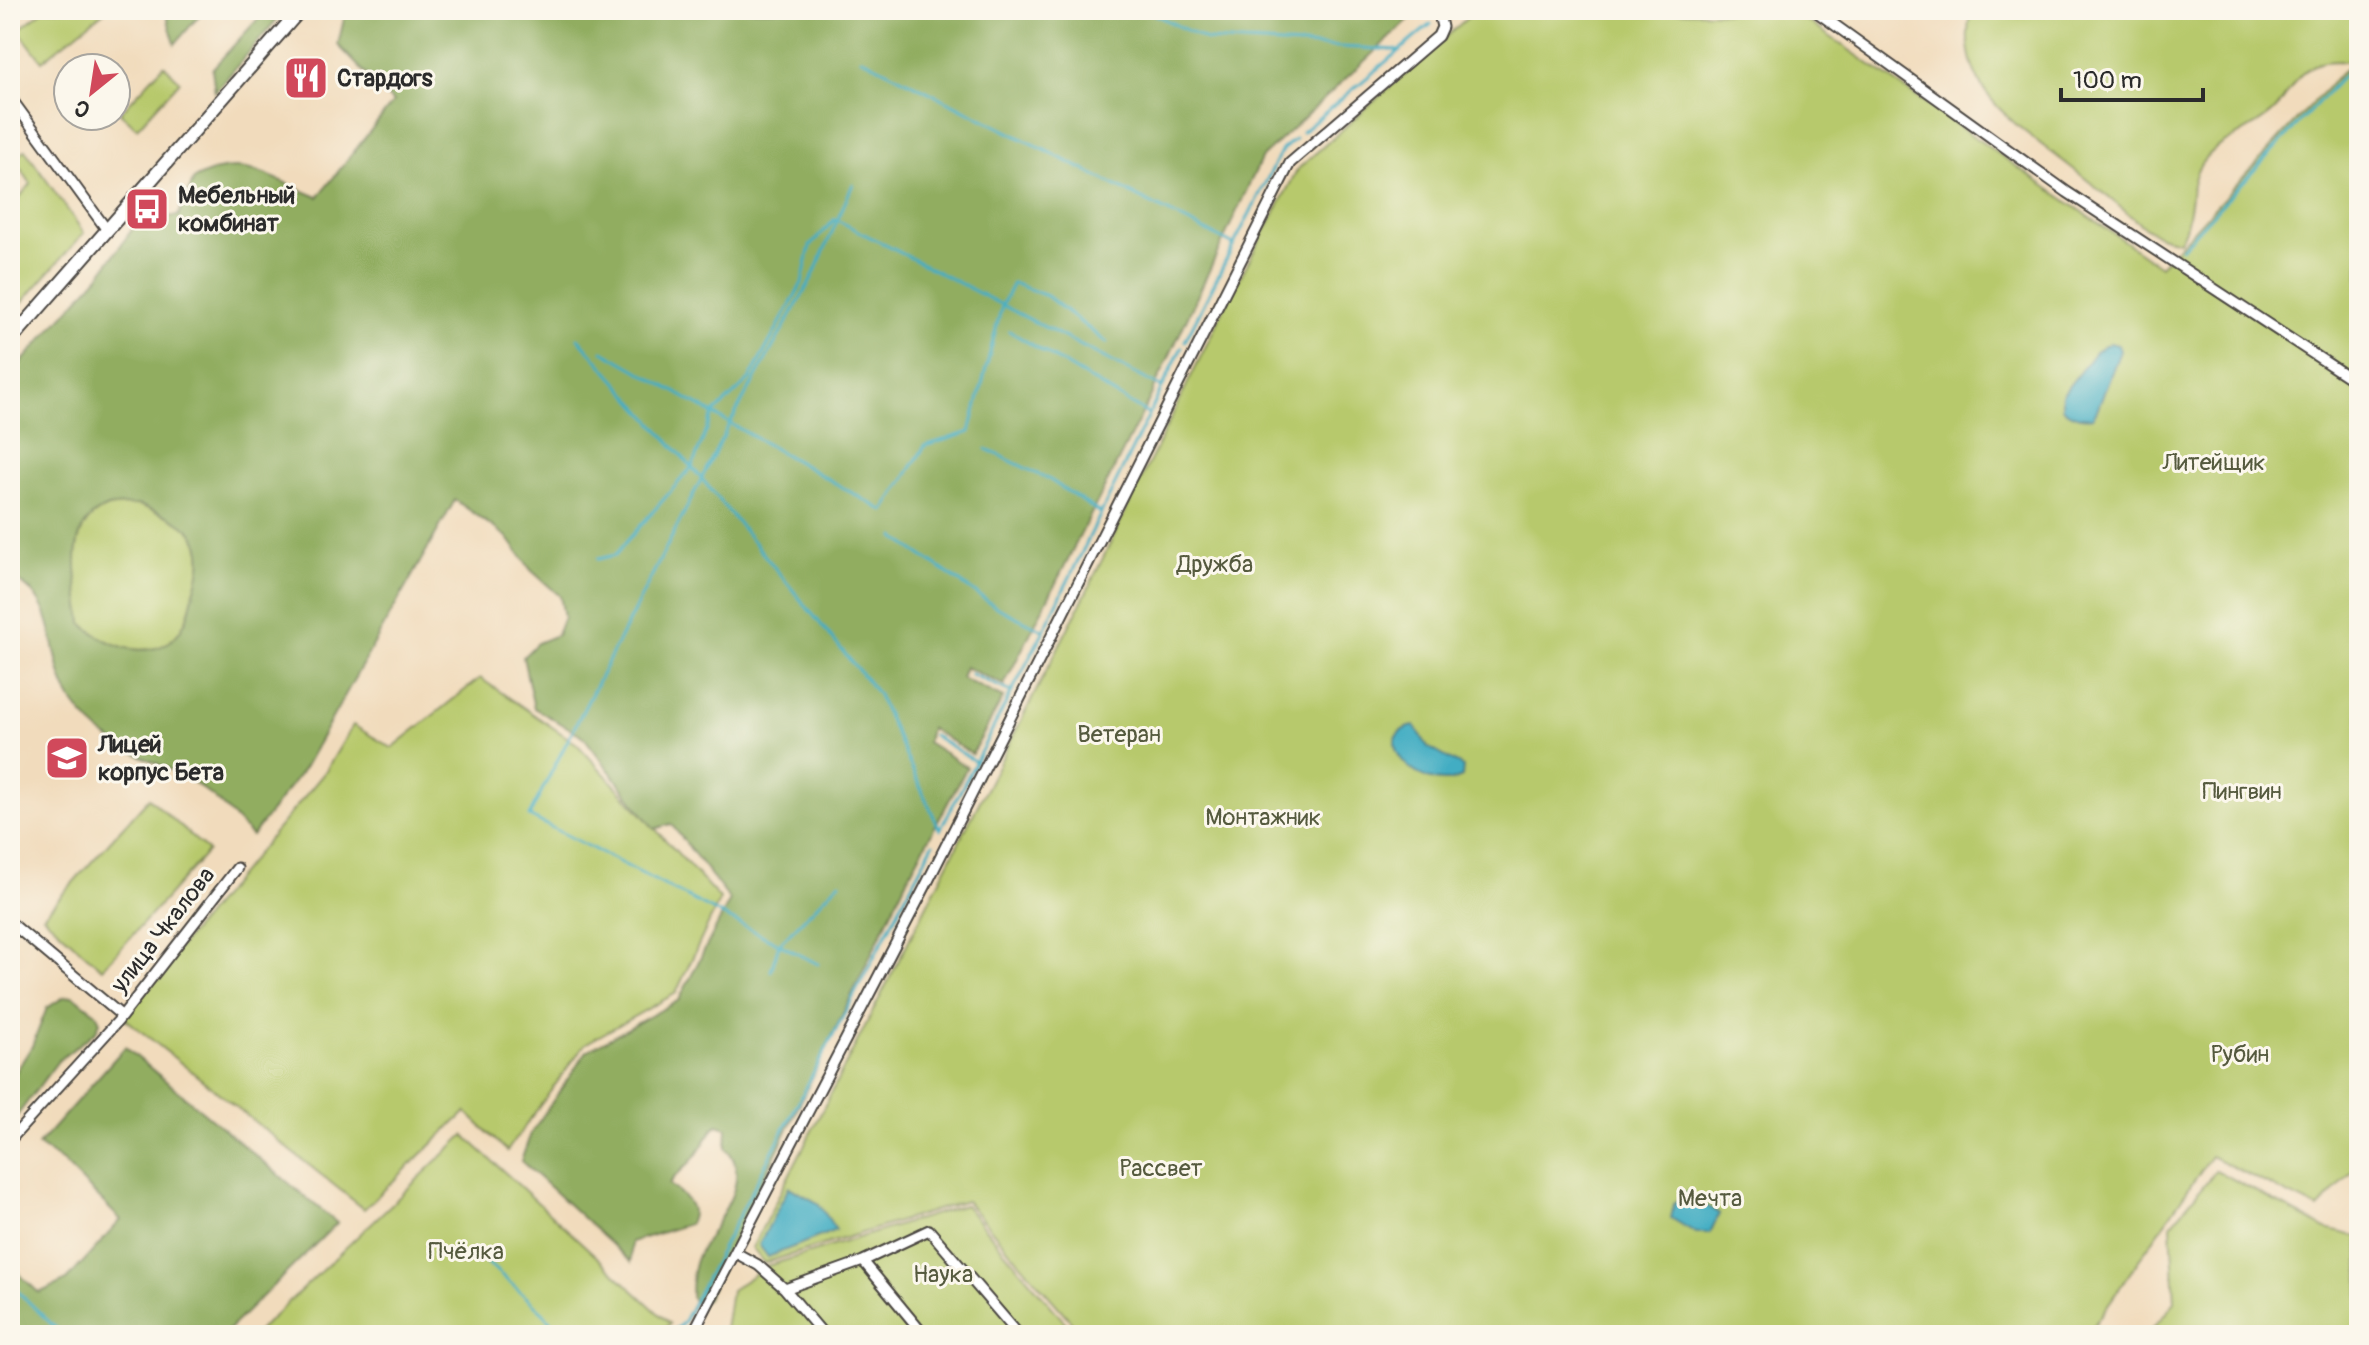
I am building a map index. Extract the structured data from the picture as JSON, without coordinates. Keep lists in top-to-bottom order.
{
  "streets": {
    "street": ["улица Чкалова"]
  },
  "parks": [
    "Литейщик",
    "Дружба",
    "Ветеран",
    "Пингвин",
    "Монтажник",
    "Рубин",
    "Рассвет",
    "Мечта",
    "Пчёлка",
    "Наука"
  ],
  "places": {
    "restaurant": ["Стардогs"],
    "bus stop": ["Мебельный комбинат"],
    "school or university": ["Лицей корпус Бета"]
  },
  "scale_bar": "100 m",
  "north": "bottom left"
}
